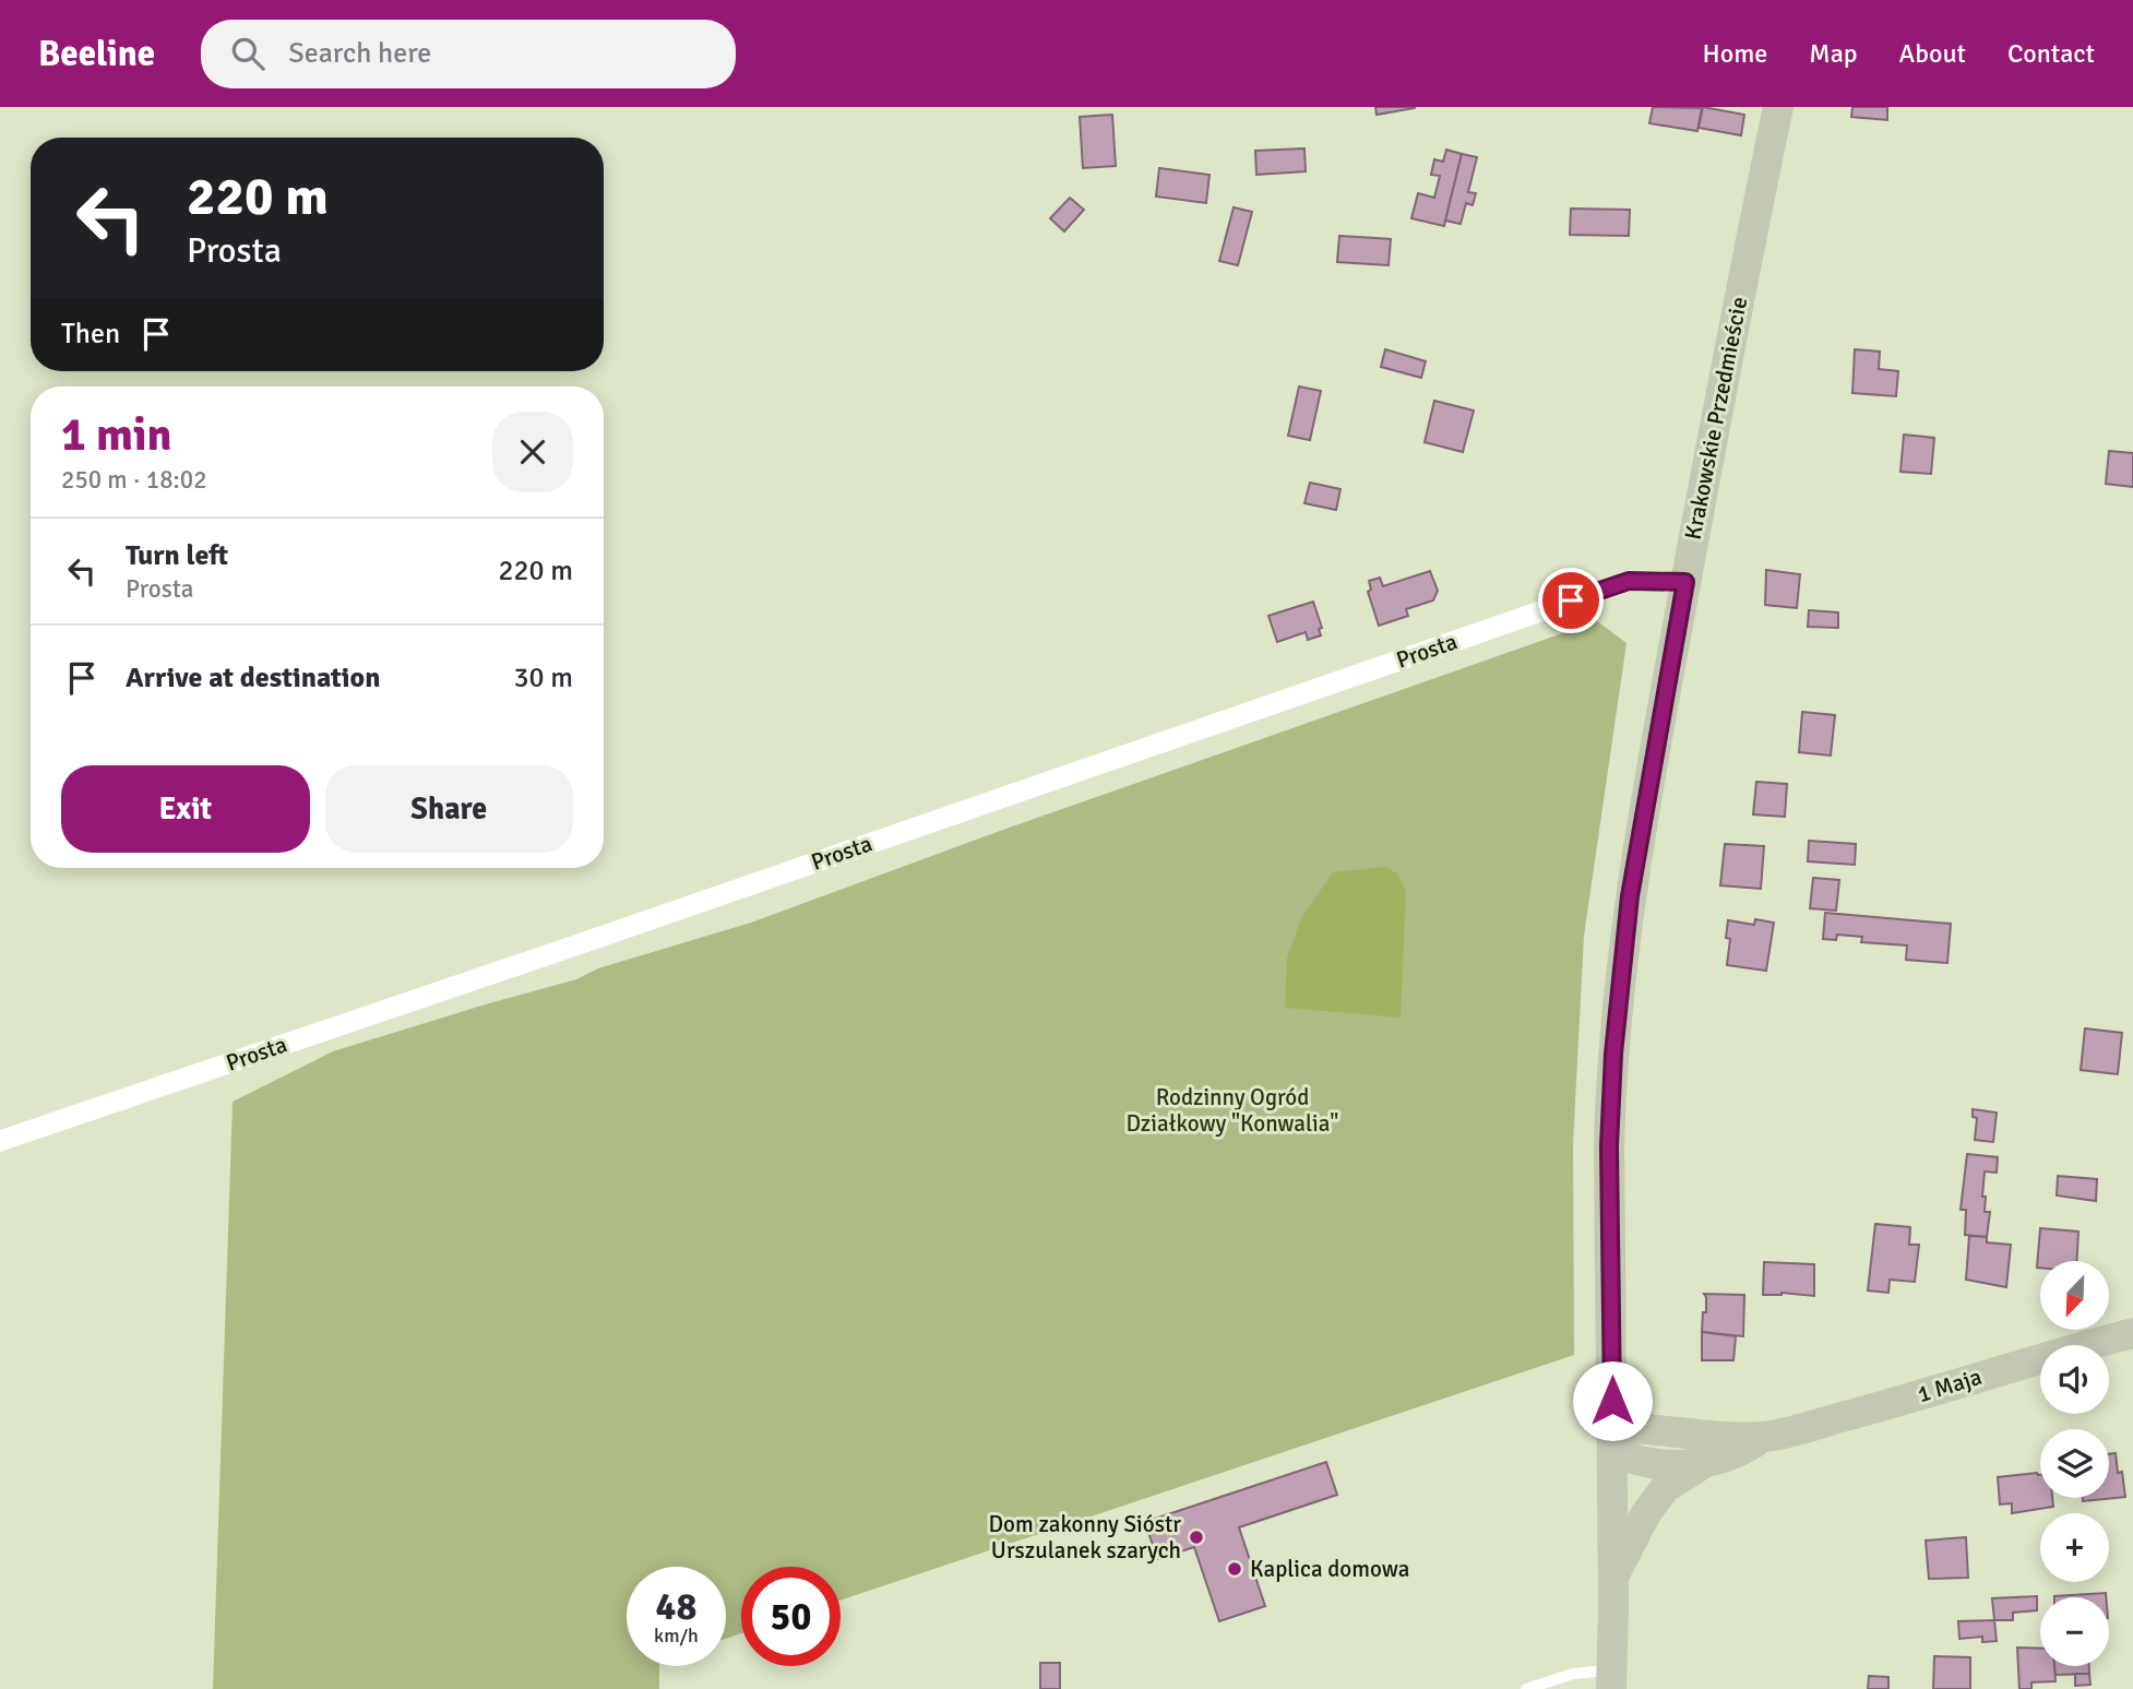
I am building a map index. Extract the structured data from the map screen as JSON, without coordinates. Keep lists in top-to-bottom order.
{
  "streets": {
    "main road": ["Krakowskie Przedmieście", "1 Maja"],
    "street": ["Prosta"]
  },
  "crossings": [
    ["Krakowskie Przedmieście", "Prosta"],
    ["Krakowskie Przedmieście", "1 Maja"]
  ],
  "parks": ["Rodzinny Ogród Działkowy \"Konwalia\""],
  "places": ["Dom zakonny Sióstr Urszulanek szarych", "Kaplica domowa"],
  "north": "bottom left",
  "page": {
    "header": "Beeline",
    "search": "Search here",
    "nav": [
      "Home",
      "Map",
      "About",
      "Contact"
    ],
    "turn": ["220 m", "Prosta"],
    "then": "Then",
    "heading": ["1 min", "250 m · 18:02"],
    "list": [
      {
        "name": "Turn left",
        "note": "Prosta",
        "value": "220 m"
      },
      {
        "name": "Arrive at destination",
        "value": "30 m"
      }
    ],
    "buttons": ["Exit", "Share"],
    "map_buttons": ["+", "−"],
    "speed": "48 km/h",
    "limit": "50"
  }
}
